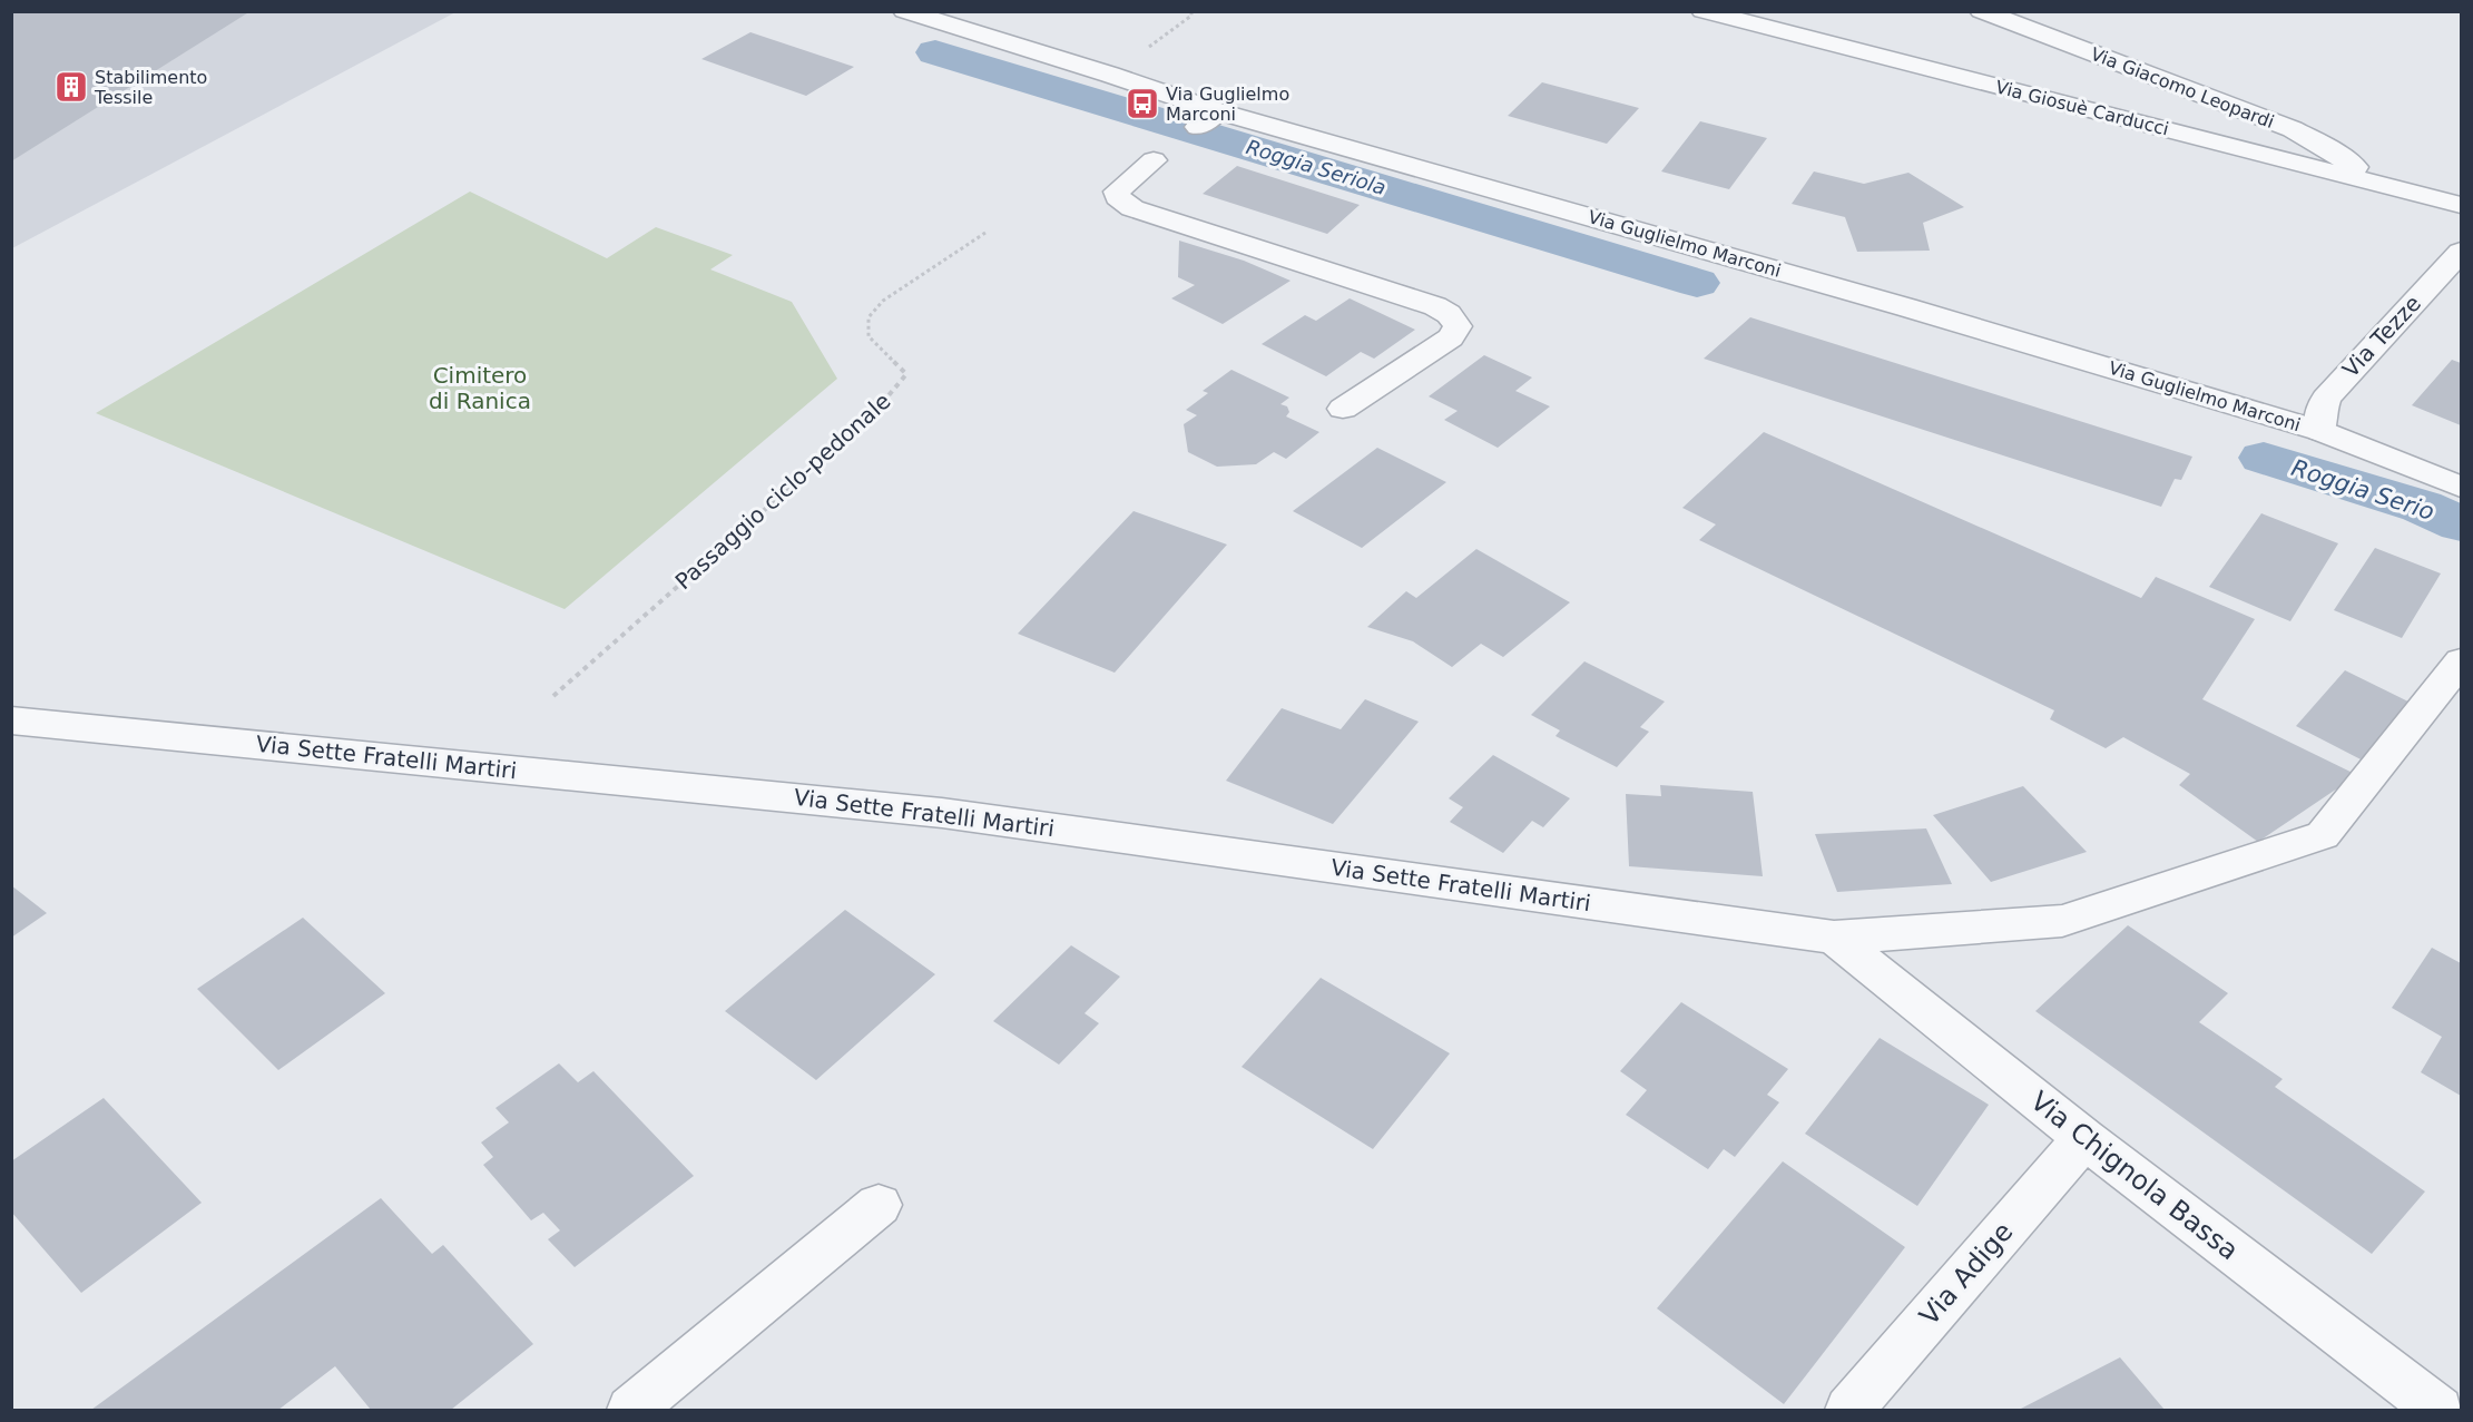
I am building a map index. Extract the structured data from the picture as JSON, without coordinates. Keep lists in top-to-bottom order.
{
  "streets": {
    "street": [
      "Via Giacomo Leopardi",
      "Via Giosuè Carducci",
      "Via Guglielmo Marconi",
      "Via Tezze",
      "Via Sette Fratelli Martiri",
      "Via Chignola Bassa",
      "Via Adige"
    ],
    "path": ["Passaggio ciclo-pedonale"]
  },
  "crossings": [
    ["Via Giacomo Leopardi", "Via Giosuè Carducci"],
    ["Via Guglielmo Marconi", "Via Tezze"],
    ["Via Sette Fratelli Martiri", "Via Chignola Bassa"],
    ["Via Chignola Bassa", "Via Adige"]
  ],
  "water": ["Roggia Seriola", "Roggia Serio"],
  "parks": ["Cimitero di Ranica"],
  "places": {
    "building": ["Stabilimento Tessile"],
    "bus stop": ["Via Guglielmo Marconi"]
  }
}
